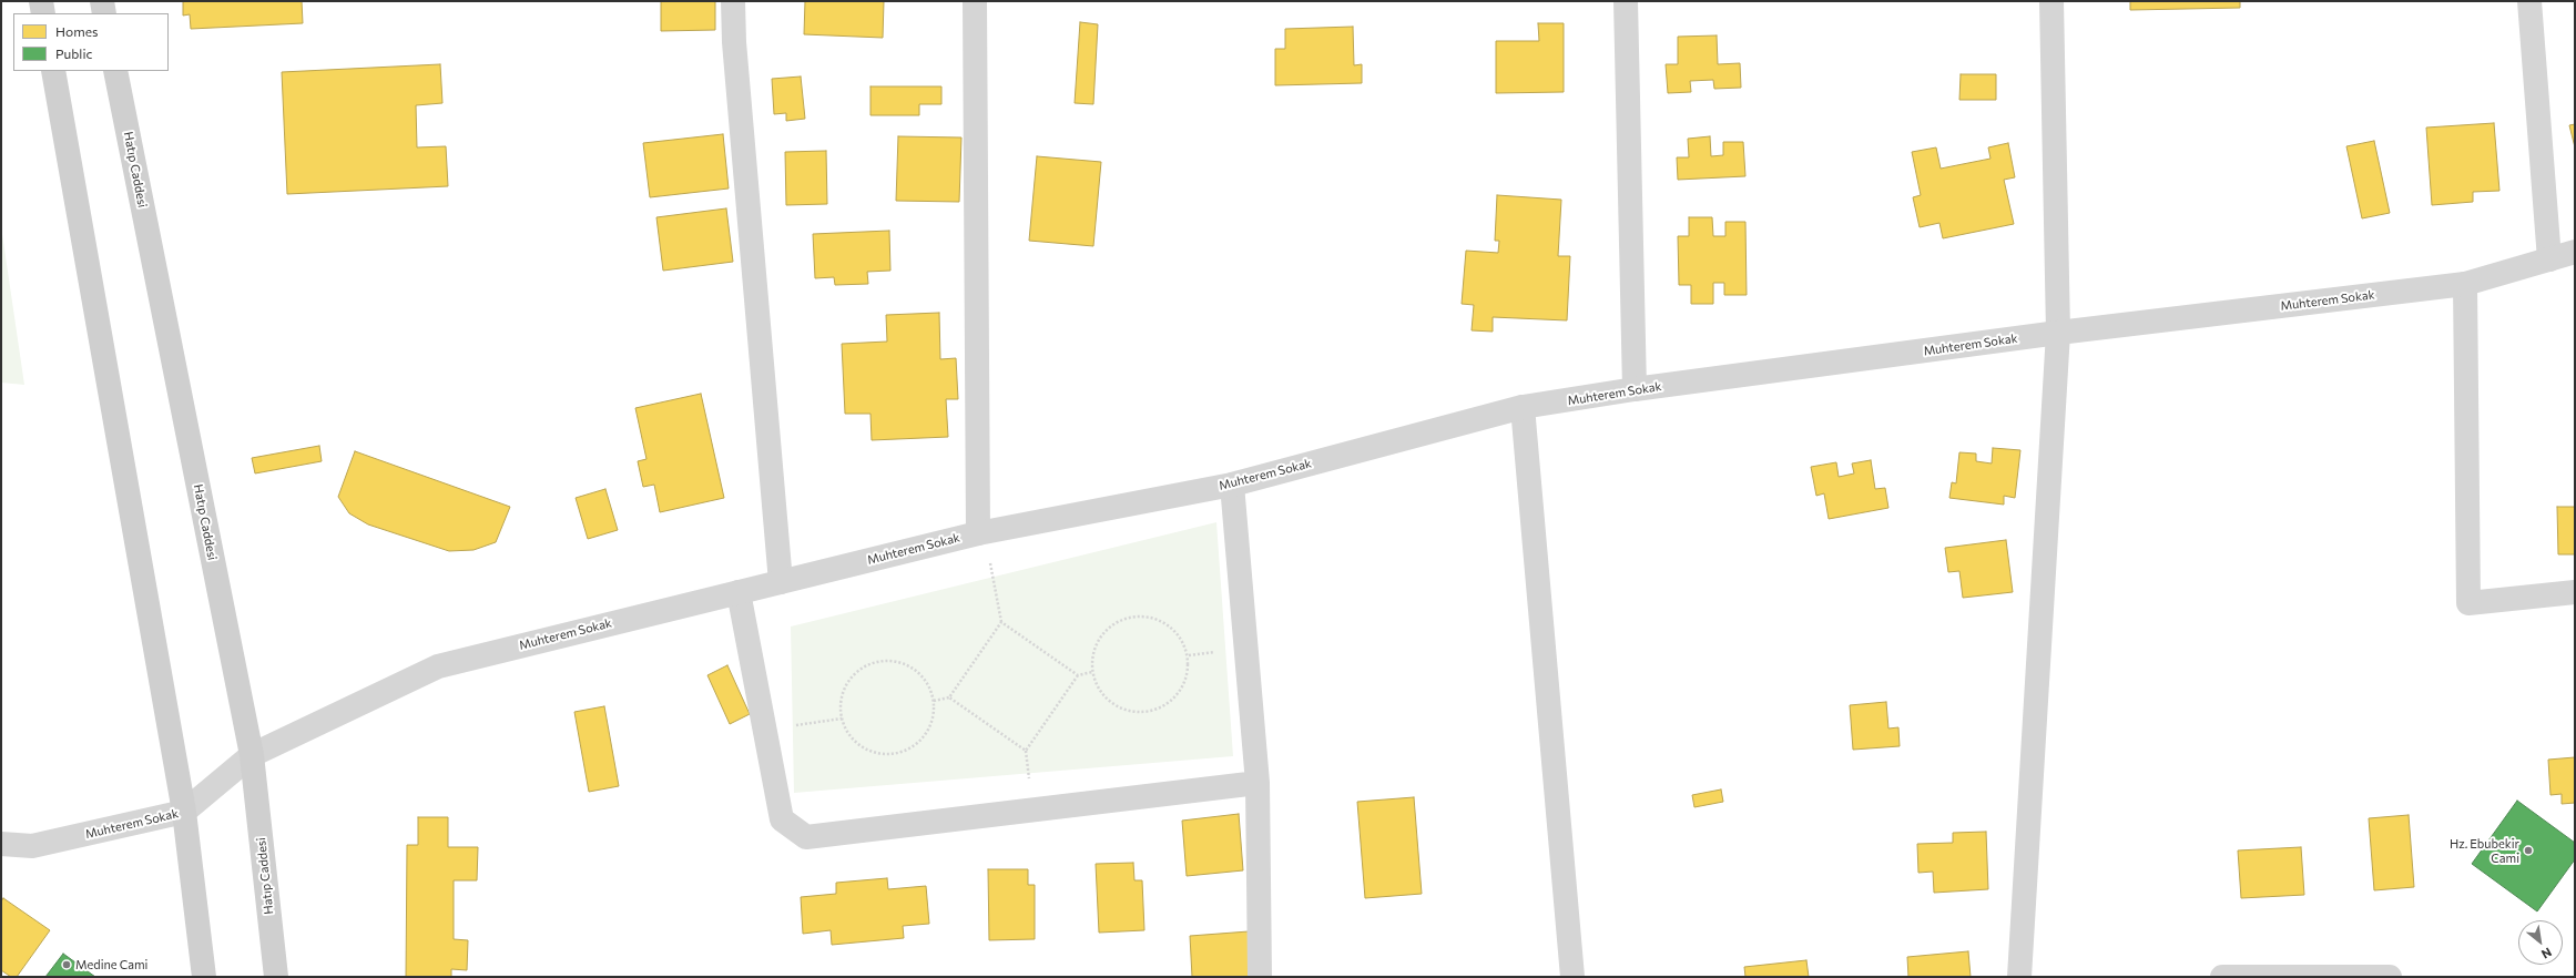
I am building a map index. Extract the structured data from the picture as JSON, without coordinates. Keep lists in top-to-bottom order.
{
  "streets": {
    "main road": ["Hatıp Caddesi"],
    "street": ["Muhterem Sokak"]
  },
  "crossings": [
    ["Hatıp Caddesi", "Muhterem Sokak"]
  ],
  "places": ["Hz. Ebubekir Cami", "Medine Cami"],
  "legend": ["Homes", "Public"],
  "north": "bottom right"
}
